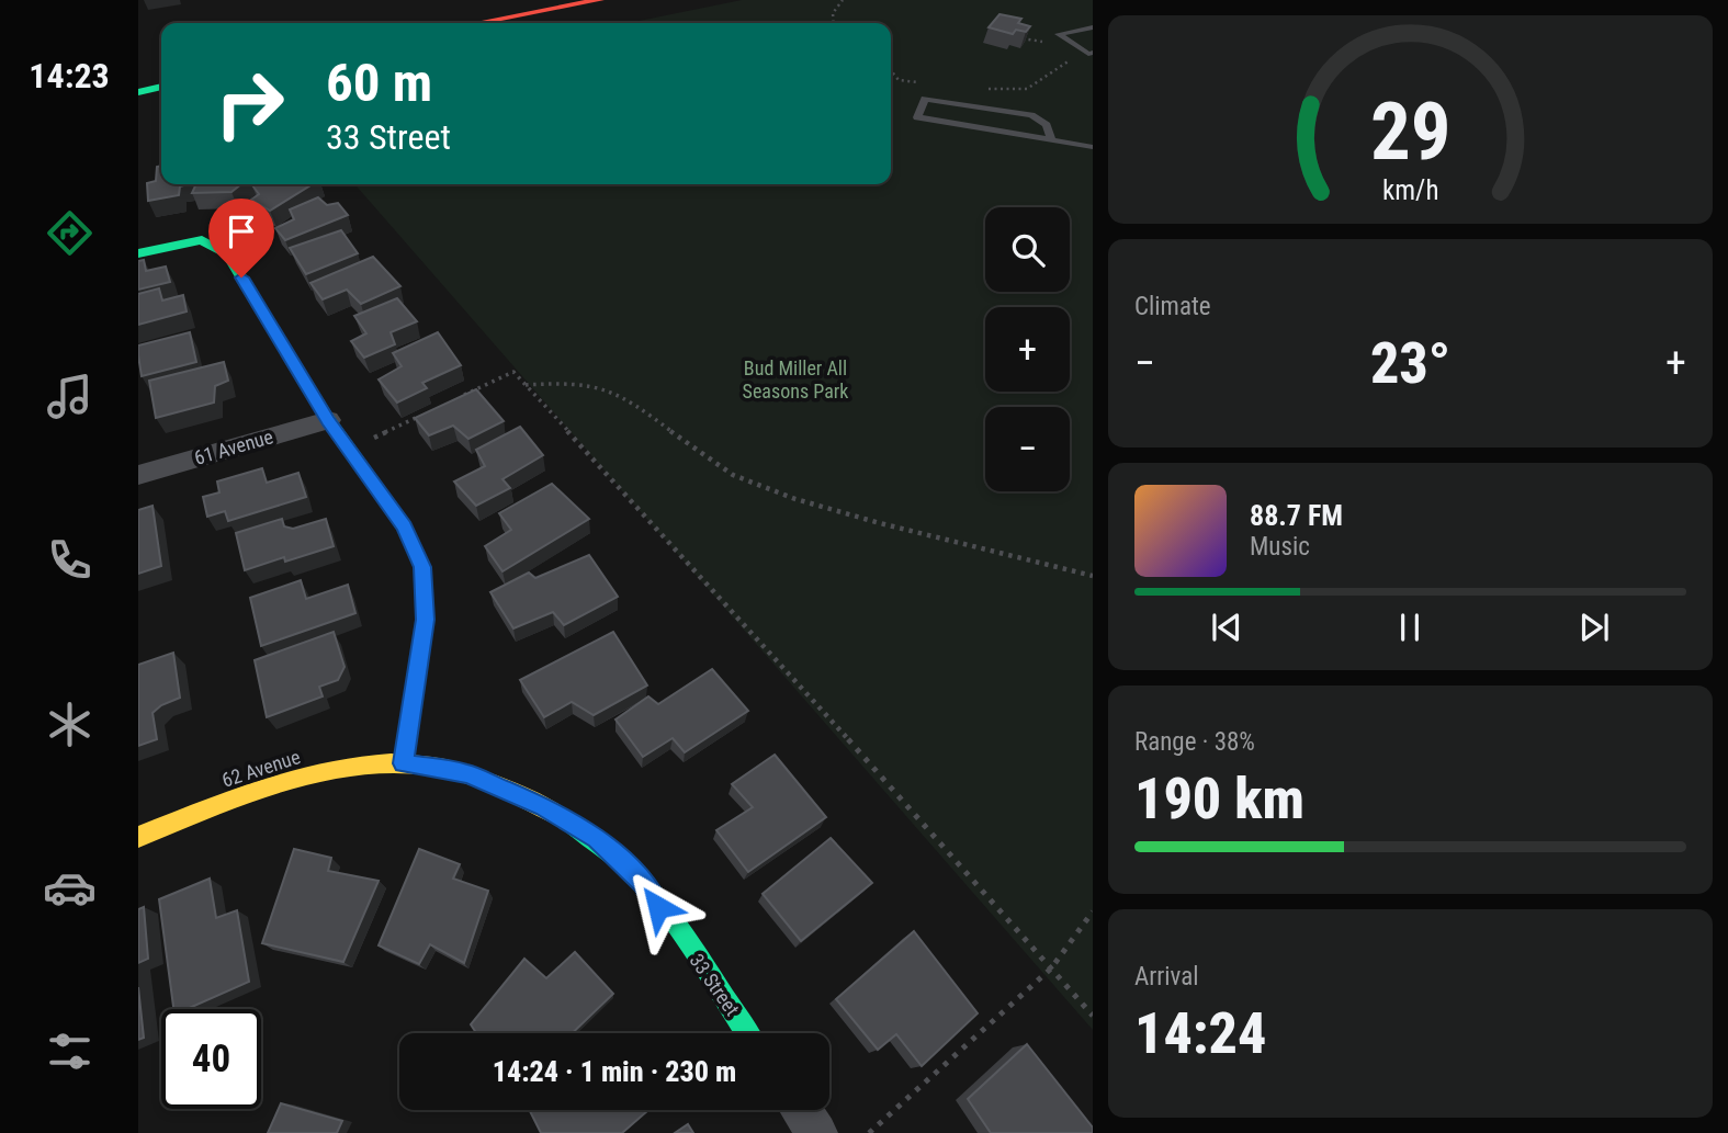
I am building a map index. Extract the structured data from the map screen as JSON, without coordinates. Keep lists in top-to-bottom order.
{
  "streets": {
    "street": ["61 Avenue", "62 Avenue", "33 Street"]
  },
  "crossings": [
    ["62 Avenue", "33 Street"]
  ],
  "parks": ["Bud Miller All Seasons Park"],
  "page": {
    "tabs": "14:23",
    "turn": ["60 m", "33 Street"],
    "map_buttons": ["+", "−"],
    "tile": [
      "Climate",
      ["Range · 38%", "190 km"],
      ["Arrival", "14:24"]
    ],
    "heat": ["−", "23°", "+"],
    "song": ["88.7 FM", "Music"],
    "limit": "40",
    "trip": "14:24 · 1 min · 230 m",
    "gauge": ["29", "km/h"]
  }
}
